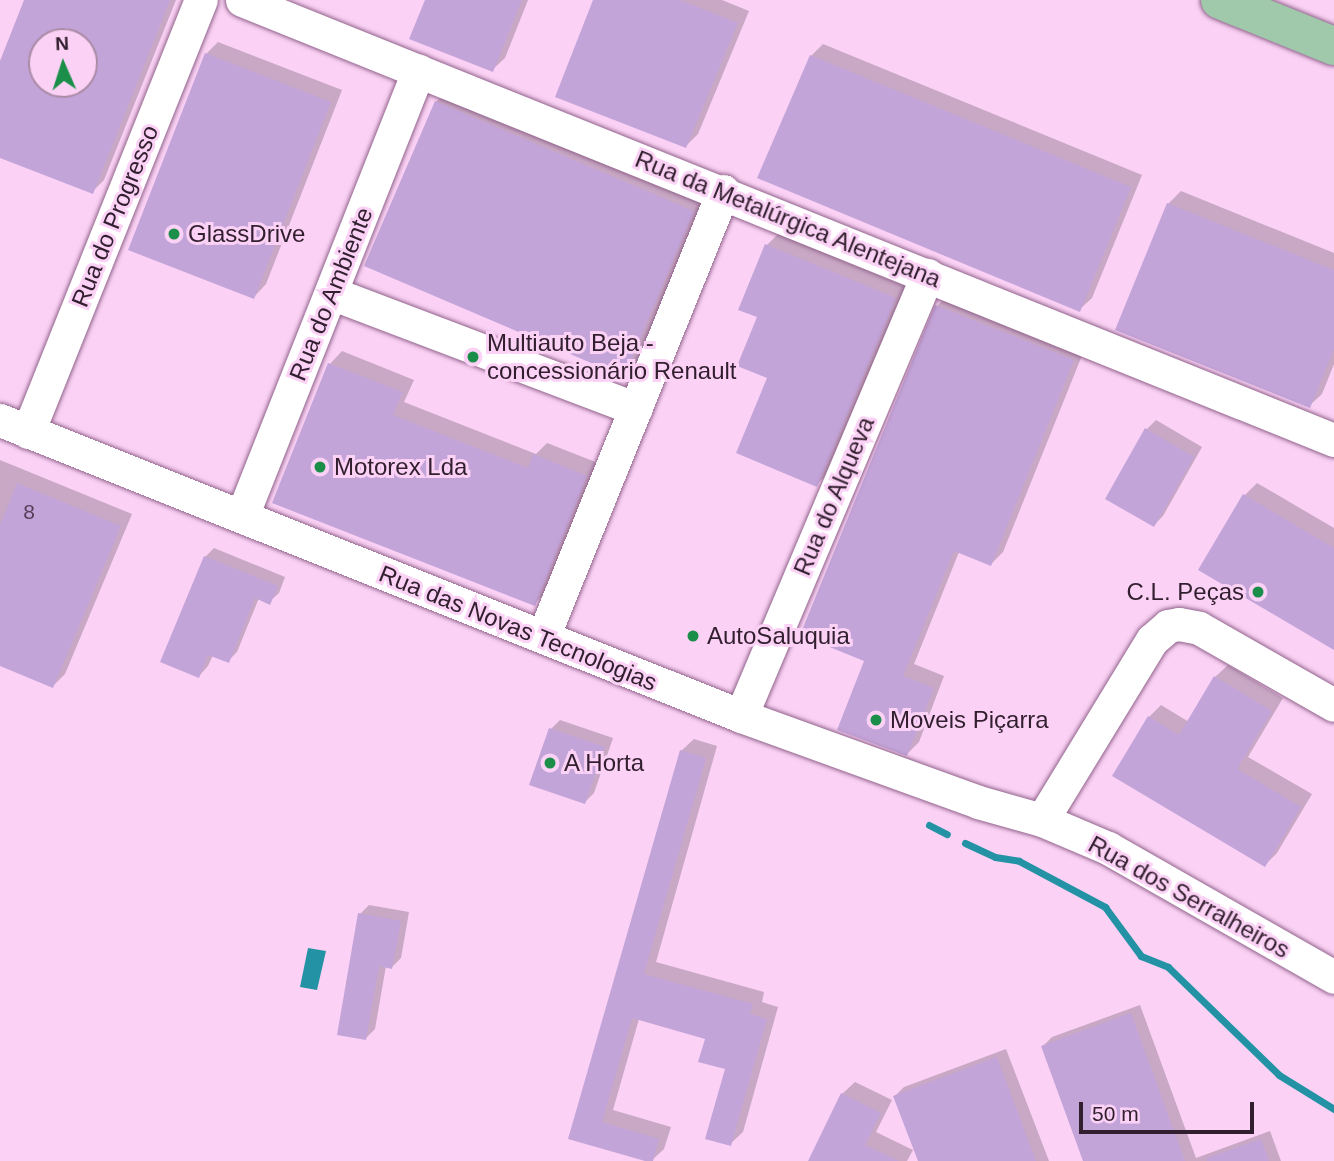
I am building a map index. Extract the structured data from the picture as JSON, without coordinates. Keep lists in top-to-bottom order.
{
  "streets": {
    "street": [
      "Rua do Progresso",
      "Rua da Metalúrgica Alentejana",
      "Rua do Ambiente",
      "Rua do Alqueva",
      "Rua das Novas Tecnologias",
      "Rua dos Serralheiros"
    ]
  },
  "crossings": [
    ["Rua do Progresso", "Rua das Novas Tecnologias"],
    ["Rua da Metalúrgica Alentejana", "Rua do Ambiente"],
    ["Rua da Metalúrgica Alentejana", "Rua do Alqueva"],
    ["Rua do Ambiente", "Rua das Novas Tecnologias"],
    ["Rua do Alqueva", "Rua das Novas Tecnologias"],
    ["Rua das Novas Tecnologias", "Rua dos Serralheiros"]
  ],
  "places": [
    "GlassDrive",
    "Multiauto Beja - concessionário Renault",
    "Motorex Lda",
    "C.L. Peças",
    "AutoSaluquia",
    "Moveis Piçarra",
    "A Horta"
  ],
  "house_numbers": ["8"],
  "scale_bar": "50 m",
  "north": "top"
}
